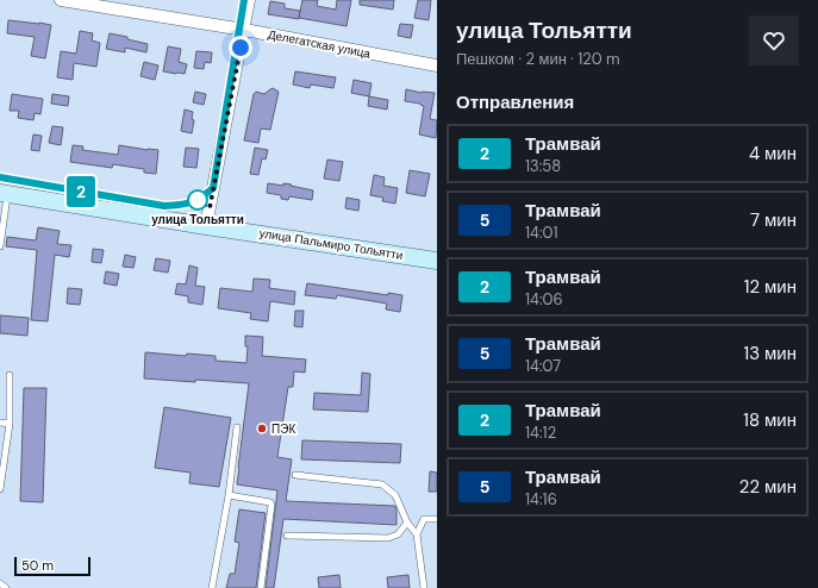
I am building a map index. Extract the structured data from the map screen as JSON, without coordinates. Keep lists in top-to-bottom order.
{
  "streets": {
    "street": ["Делегатская улица", "улица Пальмиро Тольятти"]
  },
  "places": ["улица Тольятти", "ПЭК"],
  "lines": ["tram line 2"],
  "scale_bar": "50 m",
  "page": {
    "on_map": "2",
    "heading": [
      ["улица Тольятти", "Пешком · 2 мин · 120 m"],
      "Отправления"
    ],
    "list": [
      {
        "mark": "2",
        "name": "Трамвай",
        "note": "13:58",
        "value": "4 мин"
      },
      {
        "mark": "5",
        "name": "Трамвай",
        "note": "14:01",
        "value": "7 мин"
      },
      {
        "mark": "2",
        "name": "Трамвай",
        "note": "14:06",
        "value": "12 мин"
      },
      {
        "mark": "5",
        "name": "Трамвай",
        "note": "14:07",
        "value": "13 мин"
      },
      {
        "mark": "2",
        "name": "Трамвай",
        "note": "14:12",
        "value": "18 мин"
      },
      {
        "mark": "5",
        "name": "Трамвай",
        "note": "14:16",
        "value": "22 мин"
      }
    ],
    "scale": "50 m"
  }
}
